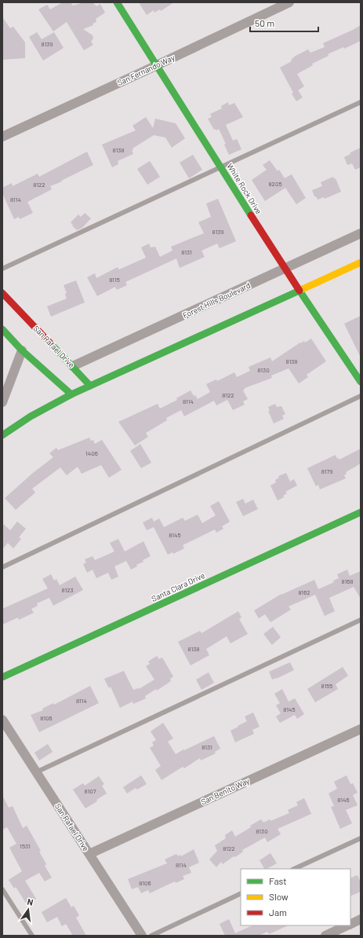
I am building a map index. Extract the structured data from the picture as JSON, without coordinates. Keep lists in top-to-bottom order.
{
  "streets": {
    "street": [
      "San Fernando Way",
      "White Rock Drive",
      "Forest Hills Boulevard",
      "San Rafael Drive",
      "Santa Clara Drive",
      "San Benito Way"
    ]
  },
  "crossings": [
    ["San Fernando Way", "White Rock Drive"],
    ["White Rock Drive", "Forest Hills Boulevard"],
    ["Forest Hills Boulevard", "San Rafael Drive"],
    ["San Rafael Drive", "San Benito Way"]
  ],
  "house_numbers": [
    "8139",
    "8138",
    "8205",
    "8122",
    "8114",
    "8139",
    "8131",
    "8115",
    "8138",
    "8130",
    "8122",
    "8114",
    "1406",
    "8179",
    "8145",
    "8168",
    "8123",
    "8162",
    "8138",
    "8155",
    "8114",
    "8145",
    "8106",
    "8131",
    "8107",
    "8146",
    "8130",
    "1531",
    "8122",
    "8114",
    "8106"
  ],
  "legend": ["Fast", "Slow", "Jam"],
  "scale_bar": "50 m",
  "north": "top"
}
